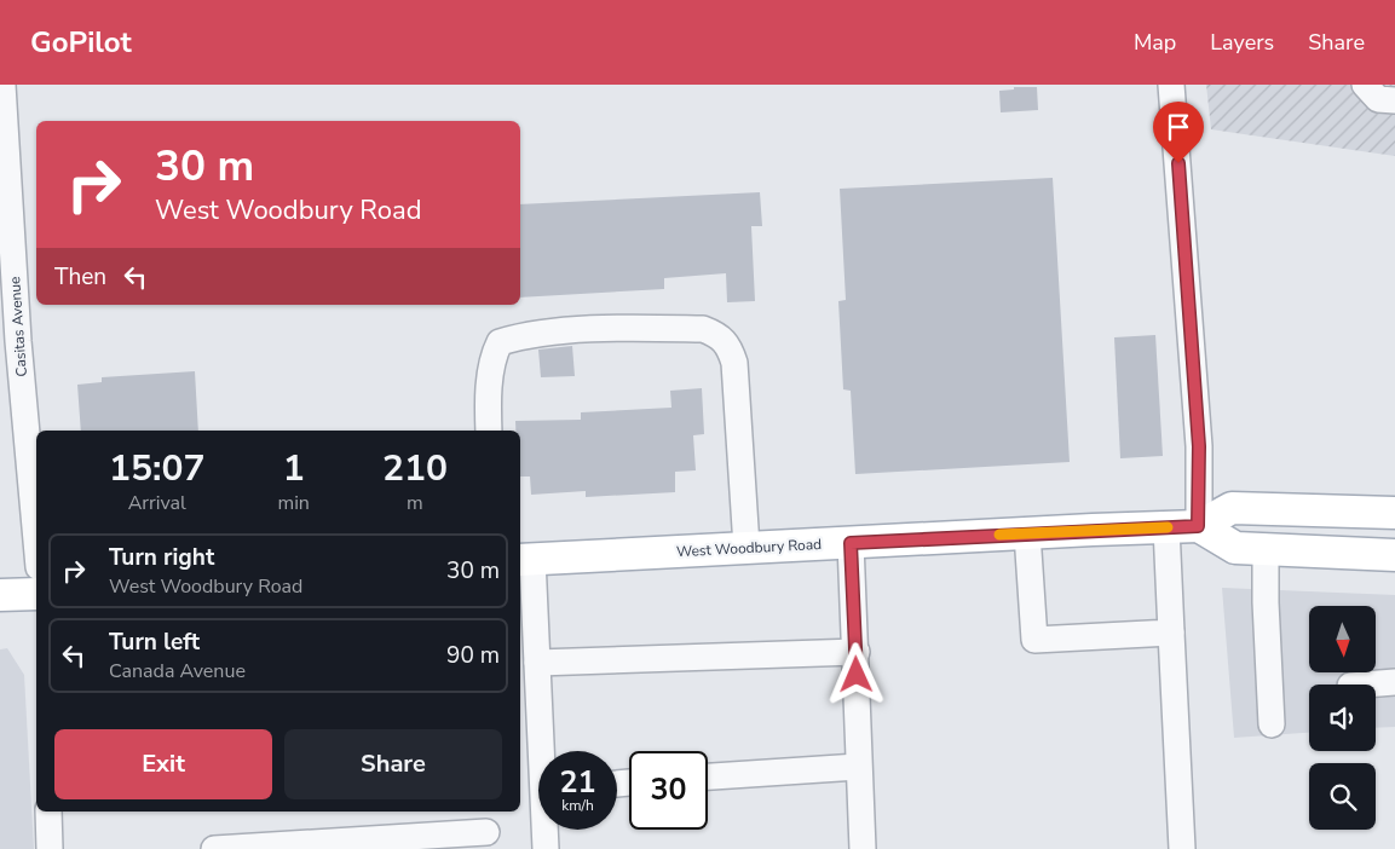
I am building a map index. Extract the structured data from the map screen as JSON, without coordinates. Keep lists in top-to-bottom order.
{
  "streets": {
    "main road": ["West Woodbury Road"],
    "street": ["Casitas Avenue"]
  },
  "north": "bottom",
  "page": {
    "header": "GoPilot",
    "nav": ["Map", "Layers", "Share"],
    "turn": ["30 m", "West Woodbury Road"],
    "then": "Then",
    "eta": [
      "15:07",
      "Arrival",
      "1",
      "min",
      "210",
      "m"
    ],
    "list": [
      {
        "name": "Turn right",
        "note": "West Woodbury Road",
        "value": "30 m"
      },
      {
        "name": "Turn left",
        "note": "Canada Avenue",
        "value": "90 m"
      }
    ],
    "buttons": ["Exit", "Share"],
    "speed": "21 km/h",
    "limit": "30"
  }
}
